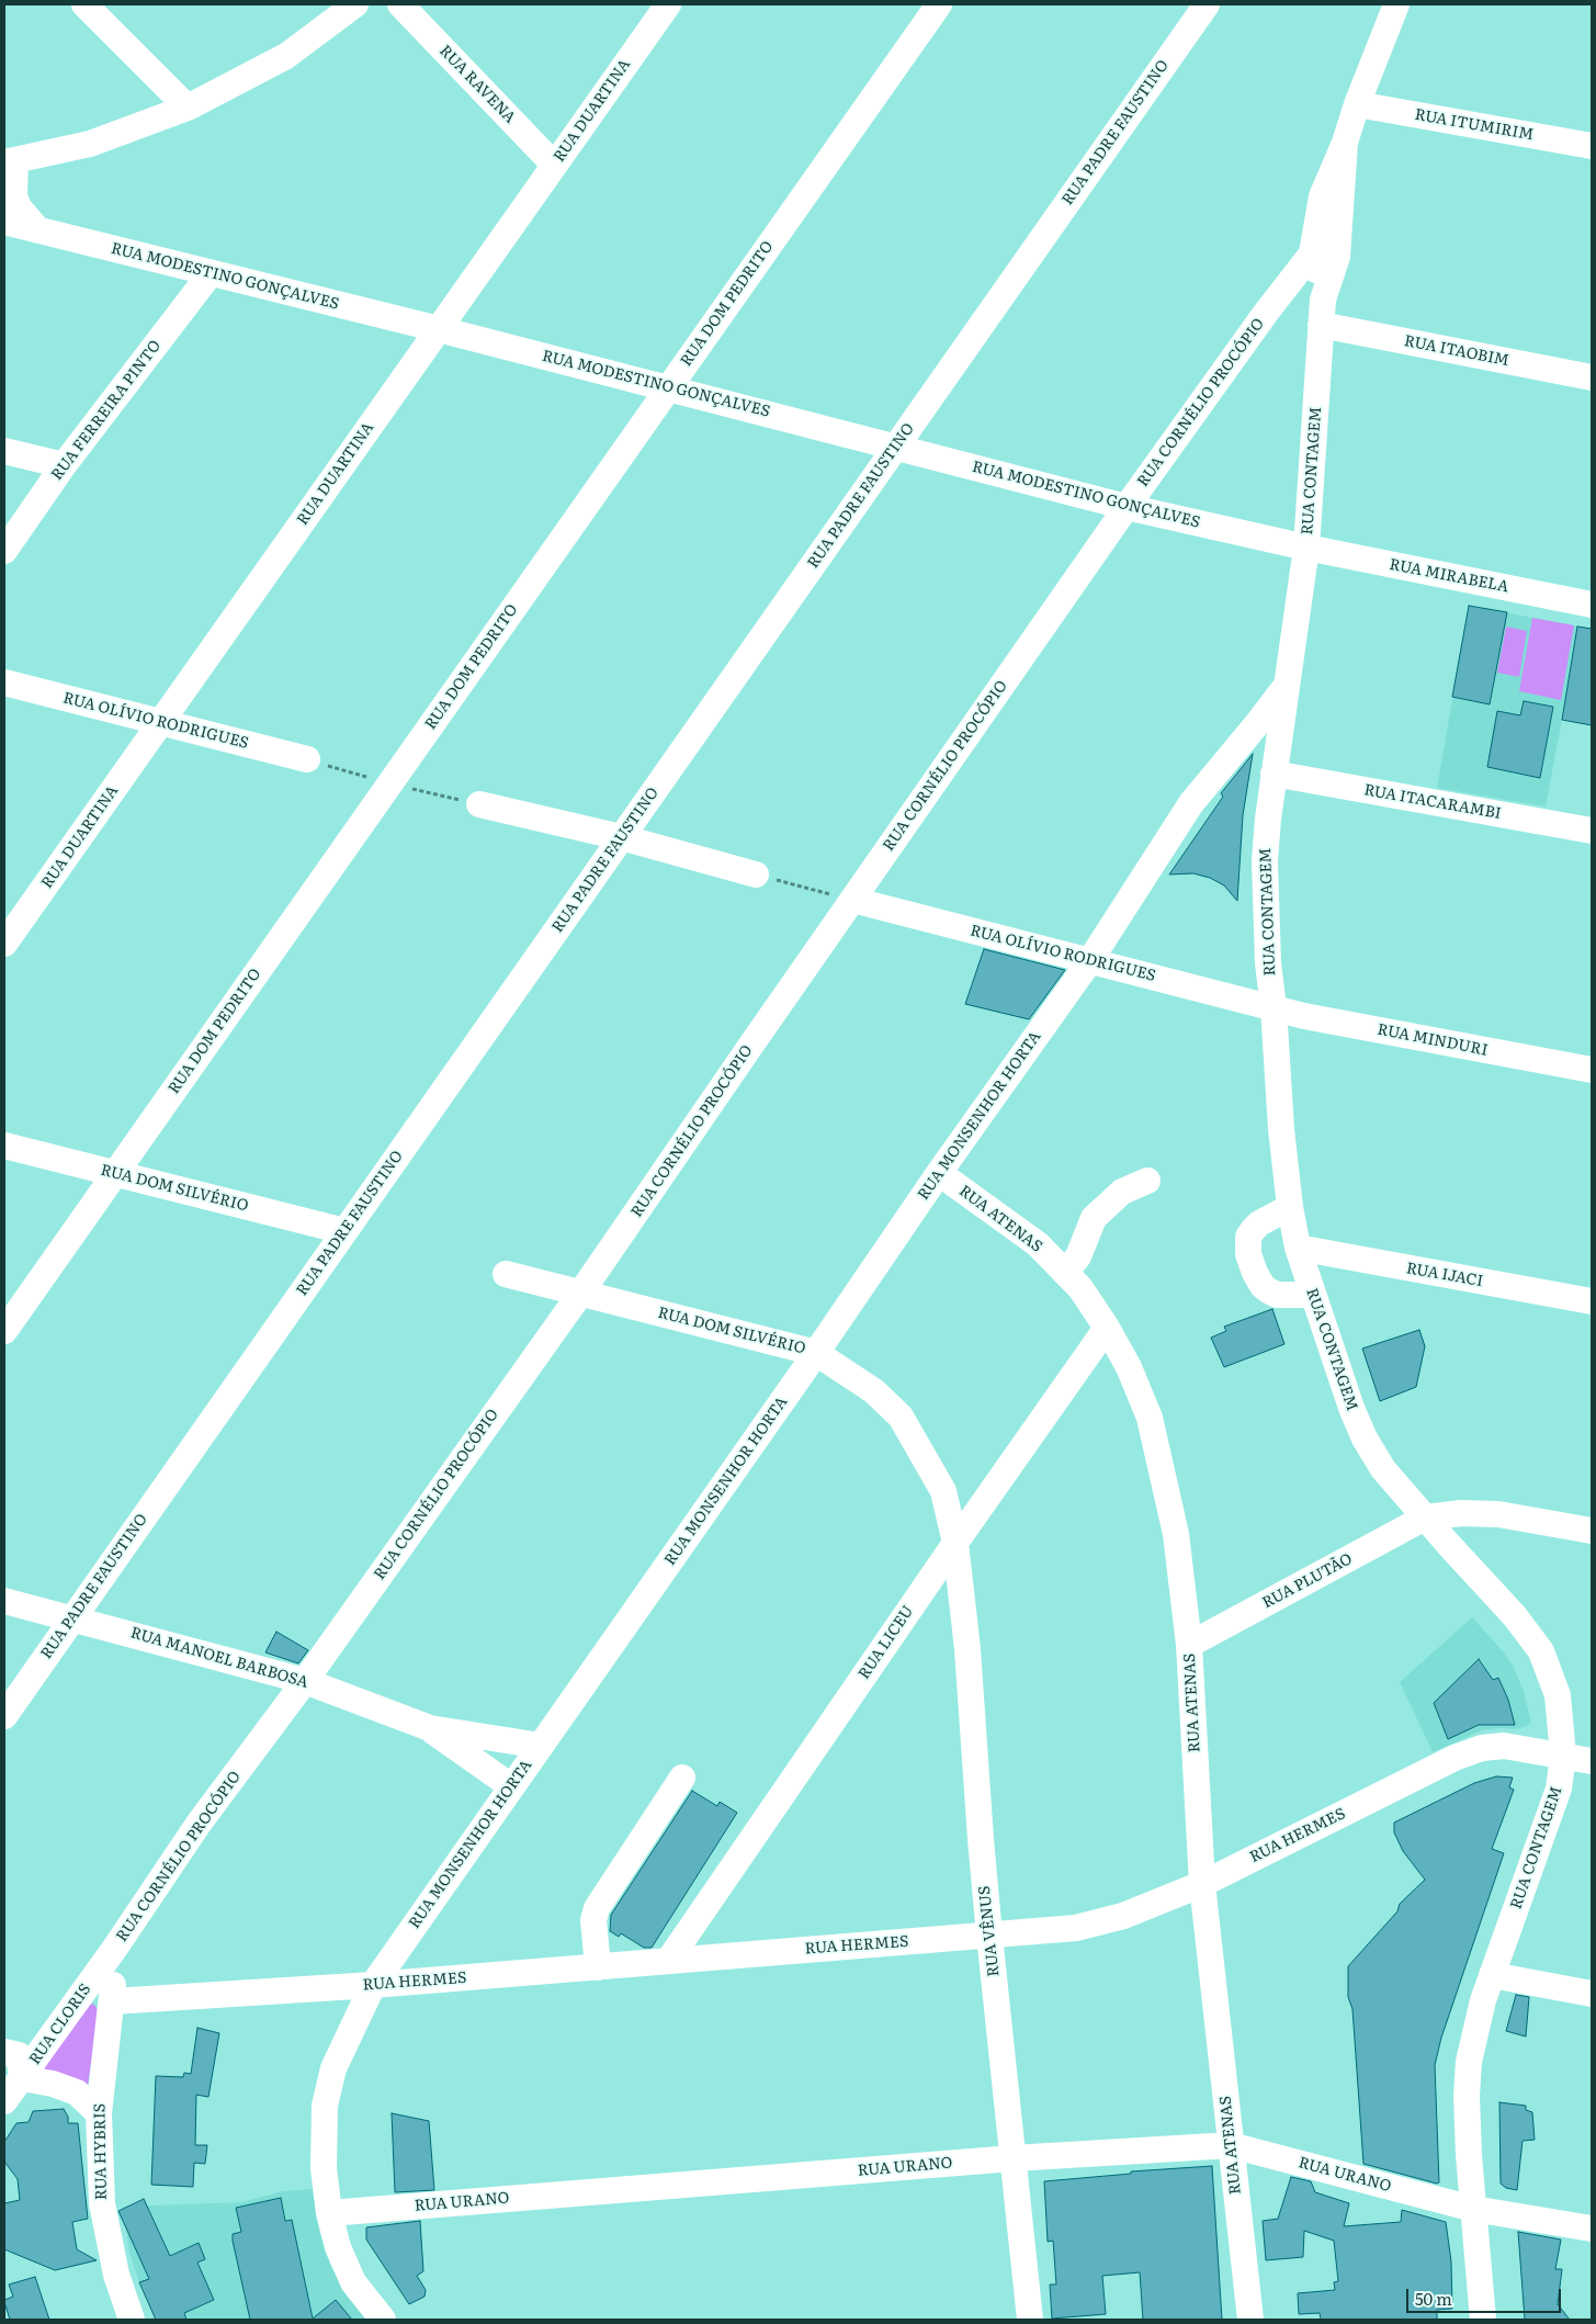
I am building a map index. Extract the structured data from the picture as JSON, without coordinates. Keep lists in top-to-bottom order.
{
  "streets": {
    "street": [
      "RUA RAVENA",
      "RUA DUARTINA",
      "RUA ITUMIRIM",
      "RUA PADRE FAUSTINO",
      "RUA MODESTINO GONÇALVES",
      "RUA DOM PEDRITO",
      "RUA ITAOBIM",
      "RUA CORNÉLIO PROCÓPIO",
      "RUA FERREIRA PINTO",
      "RUA CONTAGEM",
      "RUA MIRABELA",
      "RUA OLÍVIO RODRIGUES",
      "RUA ITACARAMBI",
      "RUA MINDURI",
      "RUA MONSENHOR HORTA",
      "RUA DOM SILVÉRIO",
      "RUA ATENAS",
      "RUA IJACI",
      "RUA PLUTÃO",
      "RUA LICEU",
      "RUA MANOEL BARBOSA",
      "RUA HERMES",
      "RUA VÊNUS",
      "RUA CLORIS",
      "RUA HYBRIS",
      "RUA URANO"
    ]
  },
  "crossings": [
    ["RUA RAVENA", "RUA DUARTINA"],
    ["RUA DUARTINA", "RUA MODESTINO GONÇALVES"],
    ["RUA DUARTINA", "RUA OLÍVIO RODRIGUES"],
    ["RUA ITUMIRIM", "RUA CONTAGEM"],
    ["RUA PADRE FAUSTINO", "RUA MODESTINO GONÇALVES"],
    ["RUA PADRE FAUSTINO", "RUA DOM SILVÉRIO"],
    ["RUA PADRE FAUSTINO", "RUA MANOEL BARBOSA"],
    ["RUA MODESTINO GONÇALVES", "RUA DOM PEDRITO"],
    ["RUA MODESTINO GONÇALVES", "RUA CORNÉLIO PROCÓPIO"],
    ["RUA MODESTINO GONÇALVES", "RUA FERREIRA PINTO"],
    ["RUA MODESTINO GONÇALVES", "RUA CONTAGEM"],
    ["RUA MODESTINO GONÇALVES", "RUA MIRABELA"],
    ["RUA DOM PEDRITO", "RUA DOM SILVÉRIO"],
    ["RUA ITAOBIM", "RUA CORNÉLIO PROCÓPIO"],
    ["RUA ITAOBIM", "RUA CONTAGEM"],
    ["RUA CORNÉLIO PROCÓPIO", "RUA CONTAGEM"],
    ["RUA CORNÉLIO PROCÓPIO", "RUA OLÍVIO RODRIGUES"],
    ["RUA CORNÉLIO PROCÓPIO", "RUA DOM SILVÉRIO"],
    ["RUA CORNÉLIO PROCÓPIO", "RUA MANOEL BARBOSA"],
    ["RUA CORNÉLIO PROCÓPIO", "RUA CLORIS"],
    ["RUA CORNÉLIO PROCÓPIO", "RUA HYBRIS"],
    ["RUA CONTAGEM", "RUA MIRABELA"],
    ["RUA CONTAGEM", "RUA OLÍVIO RODRIGUES"],
    ["RUA CONTAGEM", "RUA ITACARAMBI"],
    ["RUA CONTAGEM", "RUA MINDURI"],
    ["RUA CONTAGEM", "RUA MONSENHOR HORTA"],
    ["RUA CONTAGEM", "RUA IJACI"],
    ["RUA CONTAGEM", "RUA PLUTÃO"],
    ["RUA CONTAGEM", "RUA HERMES"],
    ["RUA CONTAGEM", "RUA URANO"],
    ["RUA OLÍVIO RODRIGUES", "RUA MINDURI"],
    ["RUA OLÍVIO RODRIGUES", "RUA MONSENHOR HORTA"],
    ["RUA MONSENHOR HORTA", "RUA DOM SILVÉRIO"],
    ["RUA MONSENHOR HORTA", "RUA ATENAS"],
    ["RUA MONSENHOR HORTA", "RUA MANOEL BARBOSA"],
    ["RUA MONSENHOR HORTA", "RUA HERMES"],
    ["RUA MONSENHOR HORTA", "RUA URANO"],
    ["RUA DOM SILVÉRIO", "RUA LICEU"],
    ["RUA DOM SILVÉRIO", "RUA VÊNUS"],
    ["RUA ATENAS", "RUA PLUTÃO"],
    ["RUA ATENAS", "RUA LICEU"],
    ["RUA ATENAS", "RUA HERMES"],
    ["RUA ATENAS", "RUA URANO"],
    ["RUA LICEU", "RUA HERMES"],
    ["RUA LICEU", "RUA VÊNUS"],
    ["RUA HERMES", "RUA VÊNUS"],
    ["RUA HERMES", "RUA HYBRIS"],
    ["RUA VÊNUS", "RUA URANO"],
    ["RUA CLORIS", "RUA HYBRIS"]
  ],
  "scale_bar": "50 m"
}
